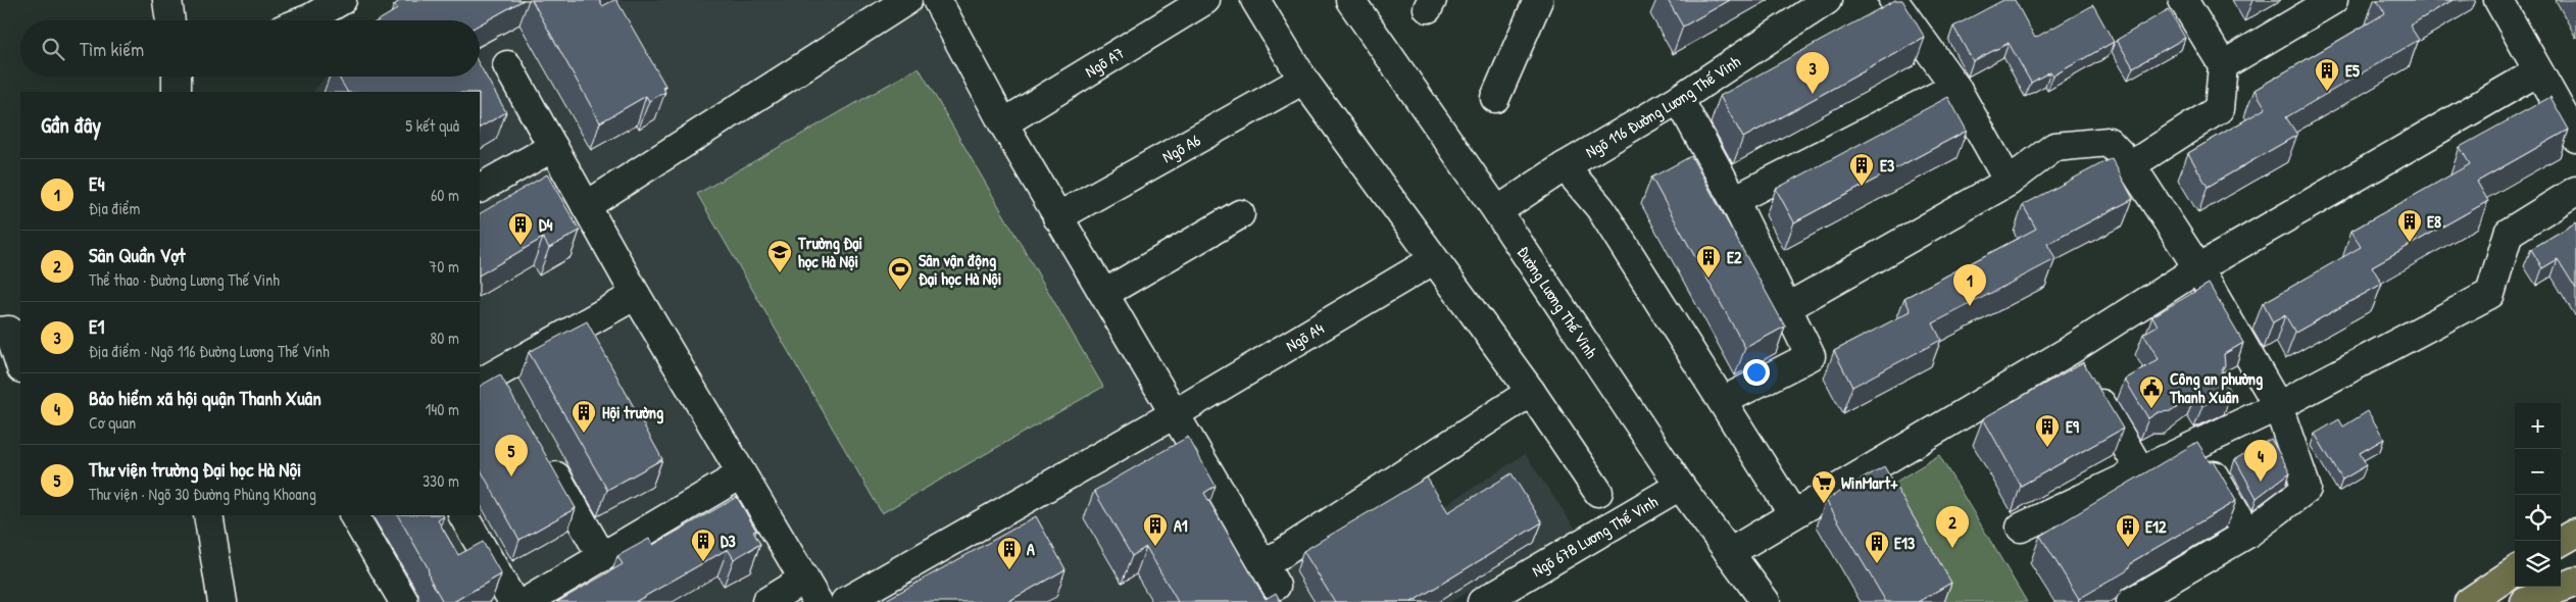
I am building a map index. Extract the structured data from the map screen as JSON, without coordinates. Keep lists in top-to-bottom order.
{
  "streets": {
    "street": [
      "Ngõ A7",
      "Ngõ 116 Đường Lương Thế Vinh",
      "Ngõ A6",
      "Đường Lương Thế Vinh",
      "Ngõ A4",
      "Ngõ 67B Lương Thế Vinh"
    ]
  },
  "crossings": [
    ["Ngõ 116 Đường Lương Thế Vinh", "Đường Lương Thế Vinh"],
    ["Đường Lương Thế Vinh", "Ngõ 67B Lương Thế Vinh"]
  ],
  "places": {
    "building": [
      "E5",
      "E3",
      "E8",
      "D4",
      "E2",
      "Hội trường",
      "E9",
      "A1",
      "E12",
      "D3",
      "E13",
      "A"
    ],
    "school or university": ["Trường Đại học Hà Nội"],
    "sports": ["Sân vận động Đại học Hà Nội"],
    "public building": ["Công an phường Thanh Xuân"],
    "supermarket": ["WinMart+"]
  },
  "page": {
    "search": "Tìm kiếm",
    "pins": [
      "3",
      "1",
      "5",
      "4",
      "2"
    ],
    "heading": ["Gần đây", "5 kết quả"],
    "list": [
      {
        "mark": "1",
        "name": "E4",
        "note": "Địa điểm",
        "value": "60 m"
      },
      {
        "mark": "2",
        "name": "Sân Quần Vợt",
        "note": "Thể thao · Đường Lương Thế Vinh",
        "value": "70 m"
      },
      {
        "mark": "3",
        "name": "E1",
        "note": "Địa điểm · Ngõ 116 Đường Lương Thế Vinh",
        "value": "80 m"
      },
      {
        "mark": "4",
        "name": "Bảo hiểm xã hội quận Thanh Xuân",
        "note": "Cơ quan",
        "value": "140 m"
      },
      {
        "mark": "5",
        "name": "Thư viện trường Đại học Hà Nội",
        "note": "Thư viện · Ngõ 30 Đường Phùng Khoang",
        "value": "330 m"
      }
    ],
    "map_buttons": ["+", "−"]
  }
}
